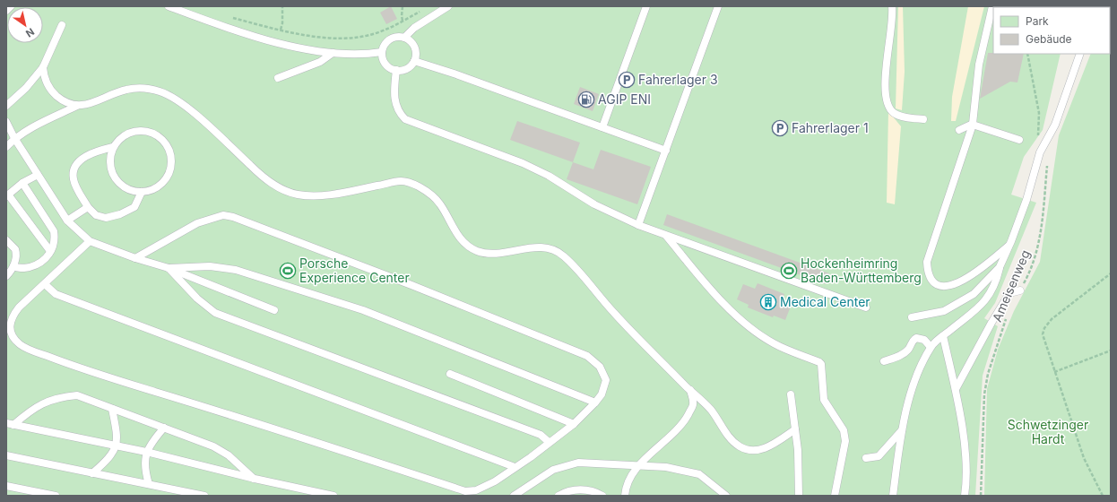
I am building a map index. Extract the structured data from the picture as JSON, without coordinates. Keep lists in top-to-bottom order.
{
  "streets": {
    "path": ["Ameisenweg"]
  },
  "parks": ["Schwetzinger Hardt"],
  "places": {
    "parking": ["Fahrerlager 3", "Fahrerlager 1"],
    "fuel station": ["AGIP ENI"],
    "sports": ["Porsche Experience Center", "Hockenheimring Baden-Württemberg"],
    "building": ["Medical Center"]
  },
  "legend": ["Park", "Gebäude"],
  "north": "bottom right"
}
